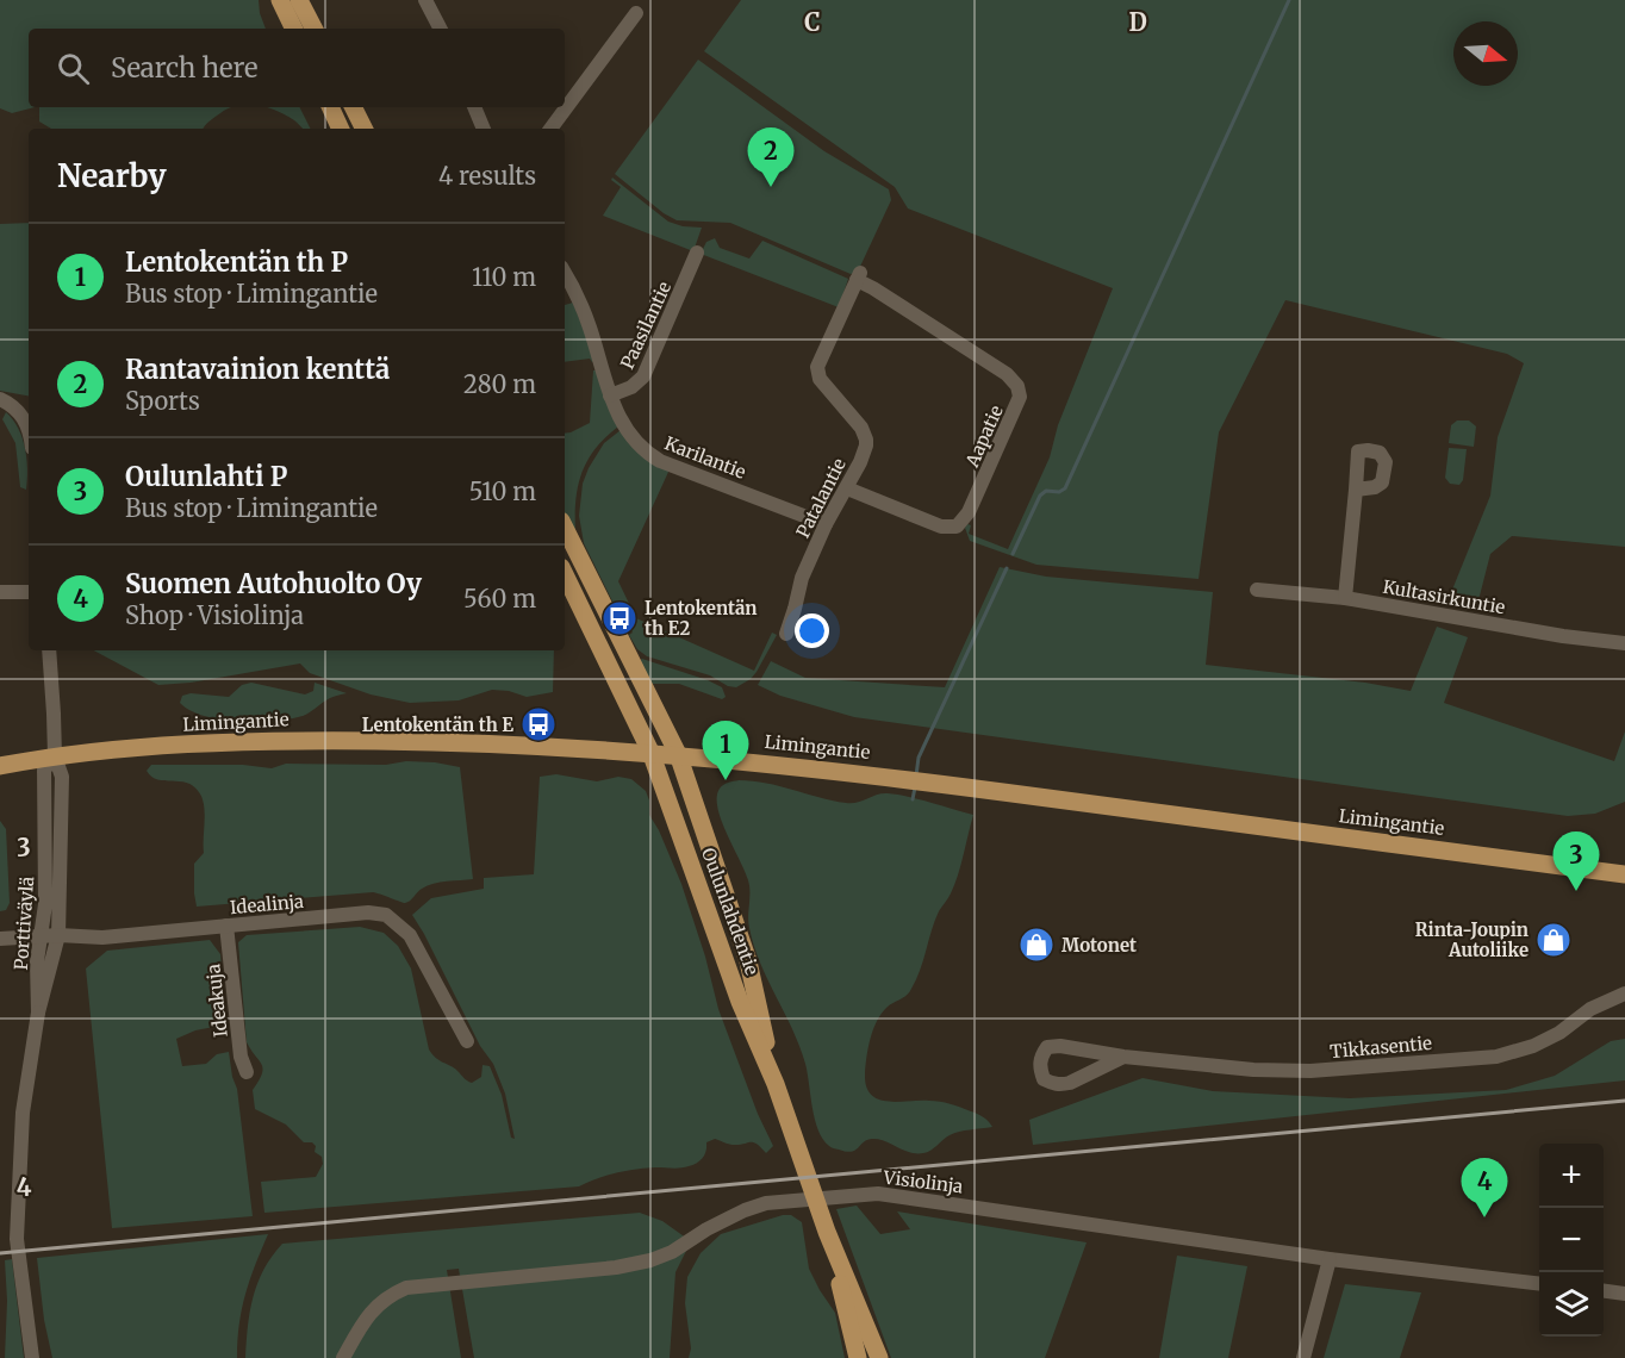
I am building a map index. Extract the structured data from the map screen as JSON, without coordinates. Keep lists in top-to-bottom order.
{
  "streets": {
    "main road": ["Limingantie", "Oulunlahdentie"],
    "street": [
      "Paasilantie",
      "Aapatie",
      "Karilantie",
      "Patalantie",
      "Kultasirkuntie",
      "Idealinja",
      "Porttiväylä",
      "Ideakuja",
      "Tikkasentie",
      "Visiolinja"
    ]
  },
  "crossings": [
    ["Paasilantie", "Karilantie"],
    ["Aapatie", "Patalantie"],
    ["Karilantie", "Patalantie"],
    ["Limingantie", "Oulunlahdentie"],
    ["Limingantie", "Porttiväylä"],
    ["Idealinja", "Porttiväylä"],
    ["Idealinja", "Ideakuja"]
  ],
  "places": {
    "bus stop": ["Lentokentän th E2", "Lentokentän th E"],
    "shop": ["Rinta-Joupin Autoliike", "Motonet"]
  },
  "north": "right",
  "page": {
    "search": "Search here",
    "pins": [
      "2",
      "1",
      "3",
      "4"
    ],
    "heading": ["Nearby", "4 results"],
    "list": [
      {
        "mark": "1",
        "name": "Lentokentän th P",
        "note": "Bus stop · Limingantie",
        "value": "110 m"
      },
      {
        "mark": "2",
        "name": "Rantavainion kenttä",
        "note": "Sports",
        "value": "280 m"
      },
      {
        "mark": "3",
        "name": "Oulunlahti P",
        "note": "Bus stop · Limingantie",
        "value": "510 m"
      },
      {
        "mark": "4",
        "name": "Suomen Autohuolto Oy",
        "note": "Shop · Visiolinja",
        "value": "560 m"
      }
    ],
    "map_buttons": ["+", "−"]
  },
  "grid": {
    "columns": ["C", "D"],
    "rows": ["3", "4"]
  }
}
